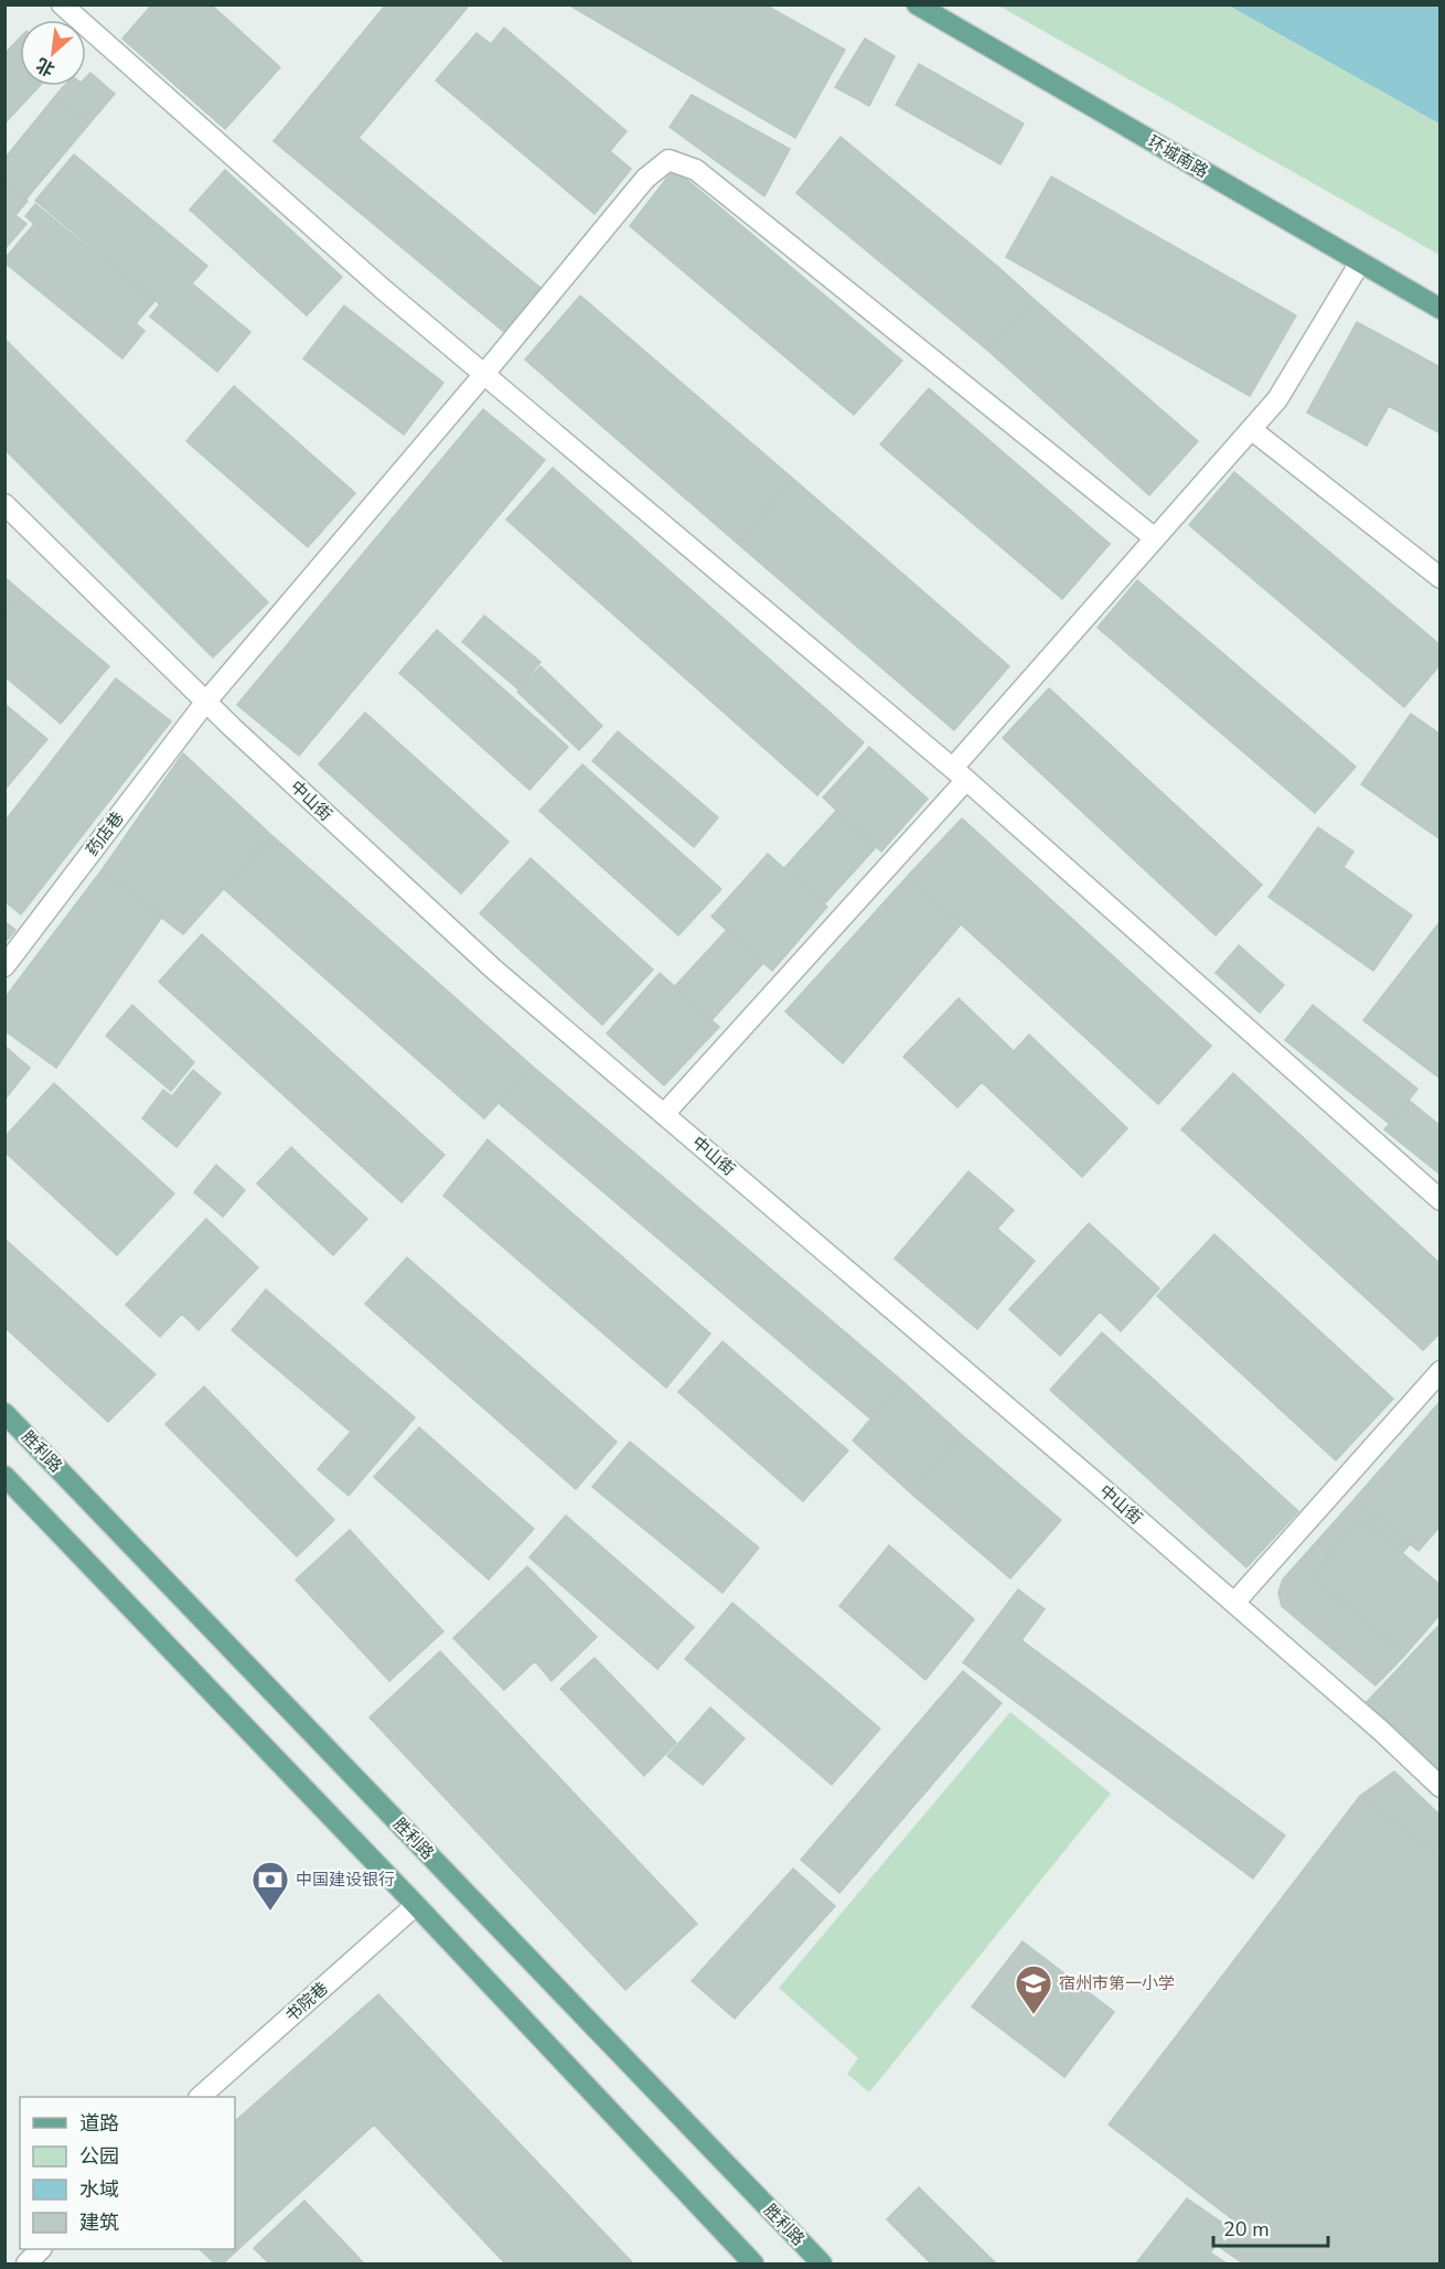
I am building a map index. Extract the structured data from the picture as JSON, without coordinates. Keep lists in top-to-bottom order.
{
  "streets": {
    "main road": ["环城南路", "胜利路"],
    "street": ["中山街", "药店巷", "书院巷"]
  },
  "crossings": [
    ["中山街", "药店巷"]
  ],
  "places": {
    "bank": ["中国建设银行"],
    "school or university": ["宿州市第一小学"]
  },
  "legend": [
    "道路",
    "公园",
    "水域",
    "建筑"
  ],
  "scale_bar": "20 m",
  "north": "bottom left"
}
